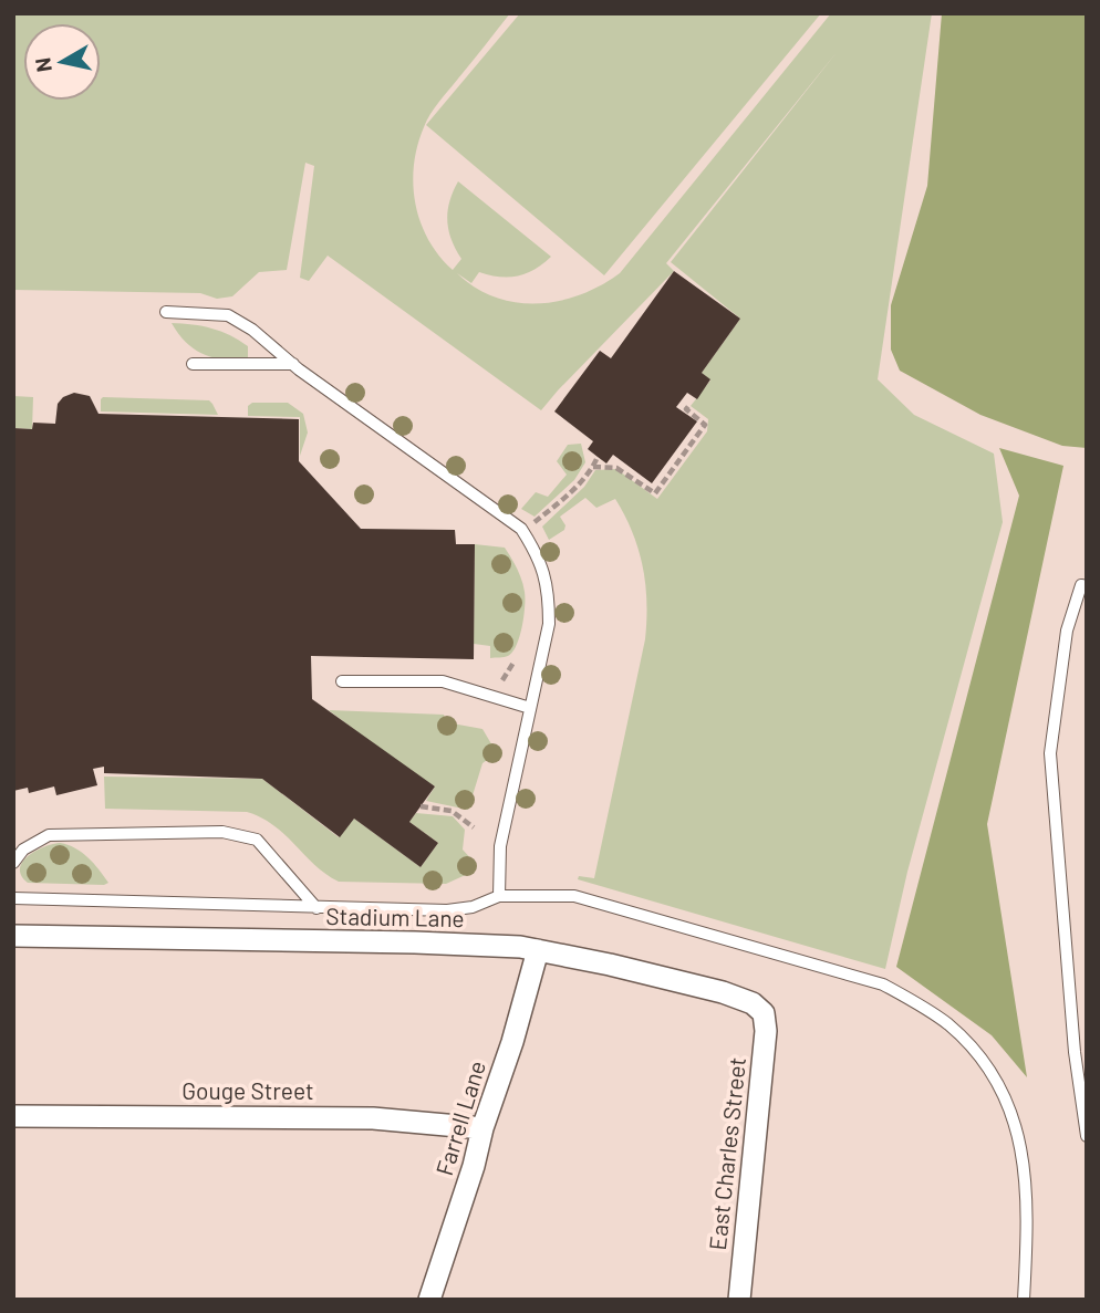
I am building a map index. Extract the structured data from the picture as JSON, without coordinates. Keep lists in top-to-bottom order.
{
  "streets": {
    "street": [
      "Stadium Lane",
      "Gouge Street",
      "Farrell Lane",
      "East Charles Street"
    ]
  },
  "crossings": [
    ["Stadium Lane", "Farrell Lane"],
    ["Stadium Lane", "East Charles Street"],
    ["Gouge Street", "Farrell Lane"]
  ],
  "north": "left"
}
